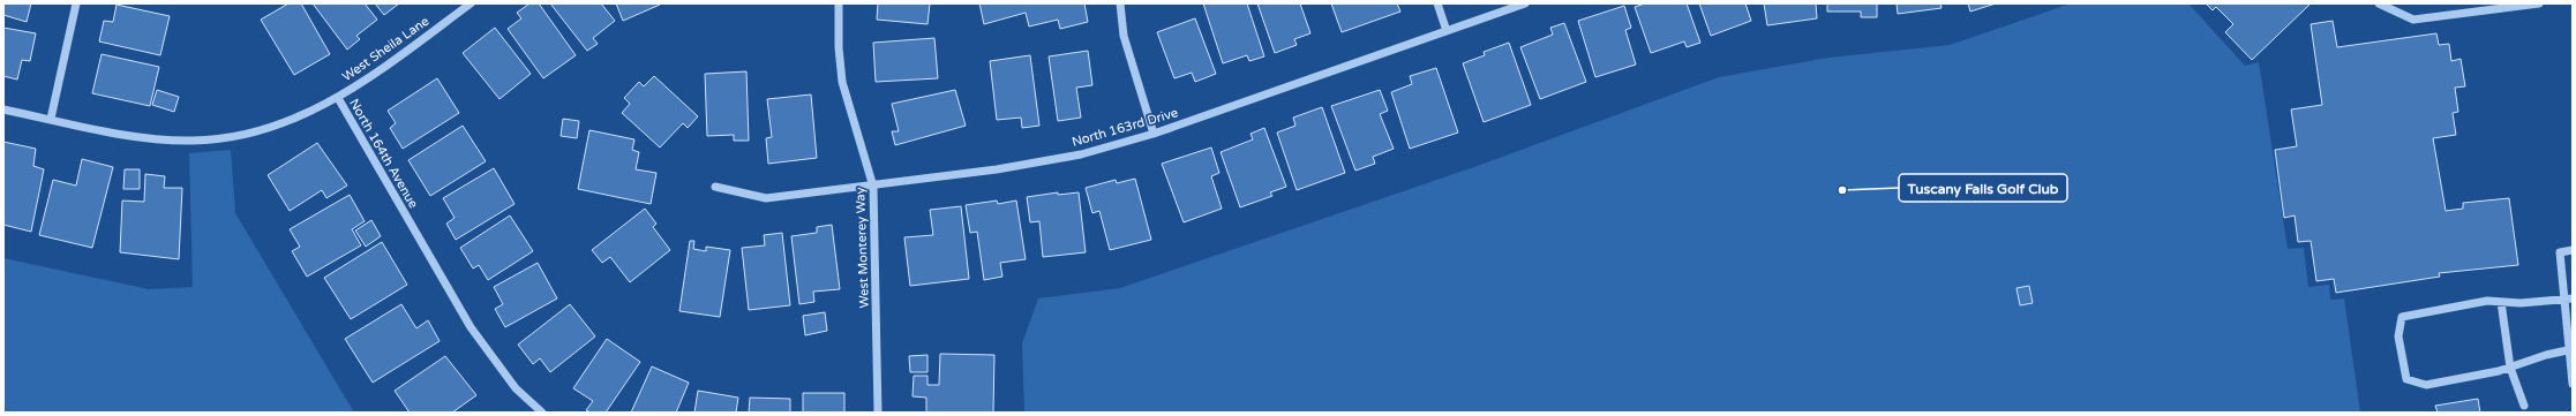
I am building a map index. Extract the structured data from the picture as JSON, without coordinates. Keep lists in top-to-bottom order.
{
  "streets": {
    "street": [
      "West Sheila Lane",
      "North 163rd Drive",
      "North 164th Avenue",
      "West Monterey Way"
    ]
  },
  "crossings": [
    ["West Sheila Lane", "North 164th Avenue"],
    ["North 163rd Drive", "West Monterey Way"]
  ],
  "places": ["Tuscany Falls Golf Club"]
}
